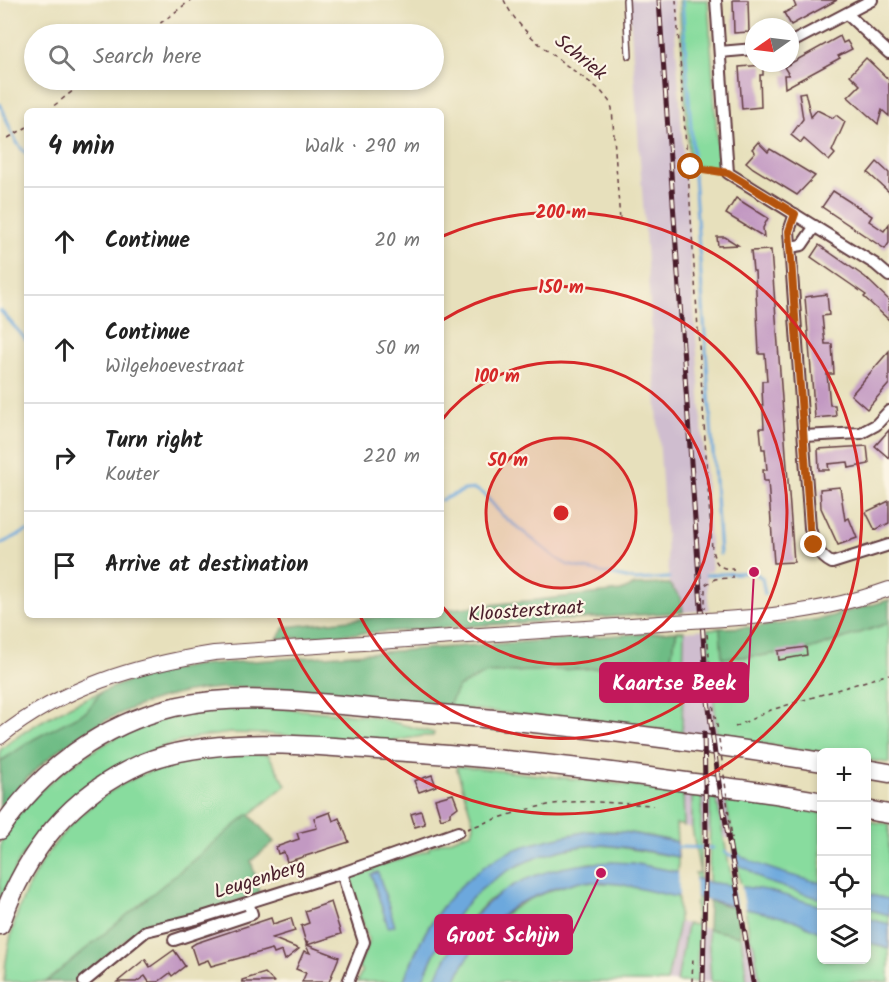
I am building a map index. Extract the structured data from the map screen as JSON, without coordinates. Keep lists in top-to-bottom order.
{
  "streets": {
    "main road": ["Kloosterstraat"],
    "street": ["Leugenberg"],
    "path": ["Schriek"]
  },
  "places": ["Kaartse Beek", "Groot Schijn"],
  "north": "left",
  "page": {
    "search": "Search here",
    "heading": ["4 min", "Walk · 290 m"],
    "list": [
      ["Continue", "20 m"],
      ["Continue", "Wilgehoevestraat", "50 m"],
      ["Turn right", "Kouter", "220 m"],
      "Arrive at destination"
    ],
    "map_buttons": ["+", "−"]
  },
  "rings": [
    "200 m",
    "150 m",
    "100 m",
    "50 m"
  ]
}
